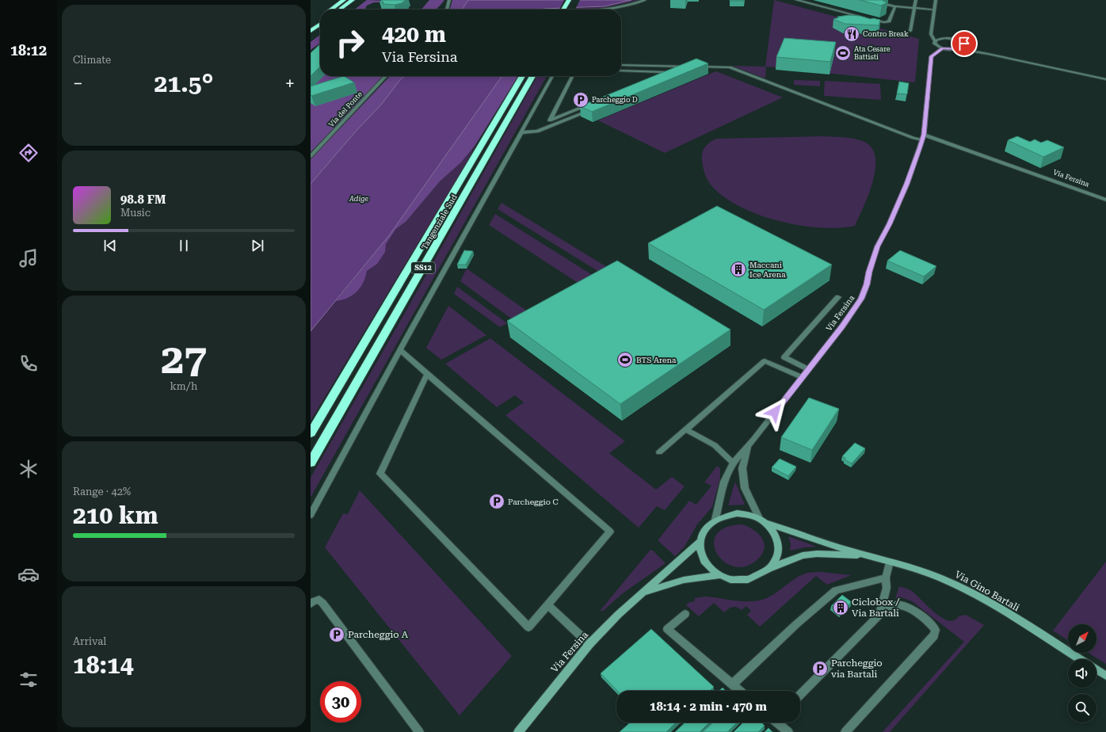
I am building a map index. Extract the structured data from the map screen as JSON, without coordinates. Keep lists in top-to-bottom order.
{
  "streets": {
    "highway": ["Tangenziale Sud", "SS12"],
    "street": ["Via del Ponte", "Via Fersina", "Via Gino Bartali"]
  },
  "crossings": [
    ["Via Fersina", "Via Gino Bartali"]
  ],
  "water": ["Adige"],
  "places": {
    "restaurant": ["Contro Break"],
    "sports": ["Ata Cesare Battisti", "BTS Arena"],
    "parking": [
      "Parcheggio D",
      "Parcheggio C",
      "Parcheggio A",
      "Parcheggio via Bartali"
    ],
    "building": ["Maccani Ice Arena", "Ciclobox / Via Bartali"]
  },
  "north": "top right",
  "page": {
    "tabs": "18:12",
    "tile": [
      "Climate",
      ["27", "km/h"],
      ["Range · 42%", "210 km"],
      ["Arrival", "18:14"]
    ],
    "turn": ["420 m", "Via Fersina"],
    "heat": ["−", "21.5°", "+"],
    "song": ["98.8 FM", "Music"],
    "limit": "30",
    "trip": "18:14 · 2 min · 470 m"
  }
}
